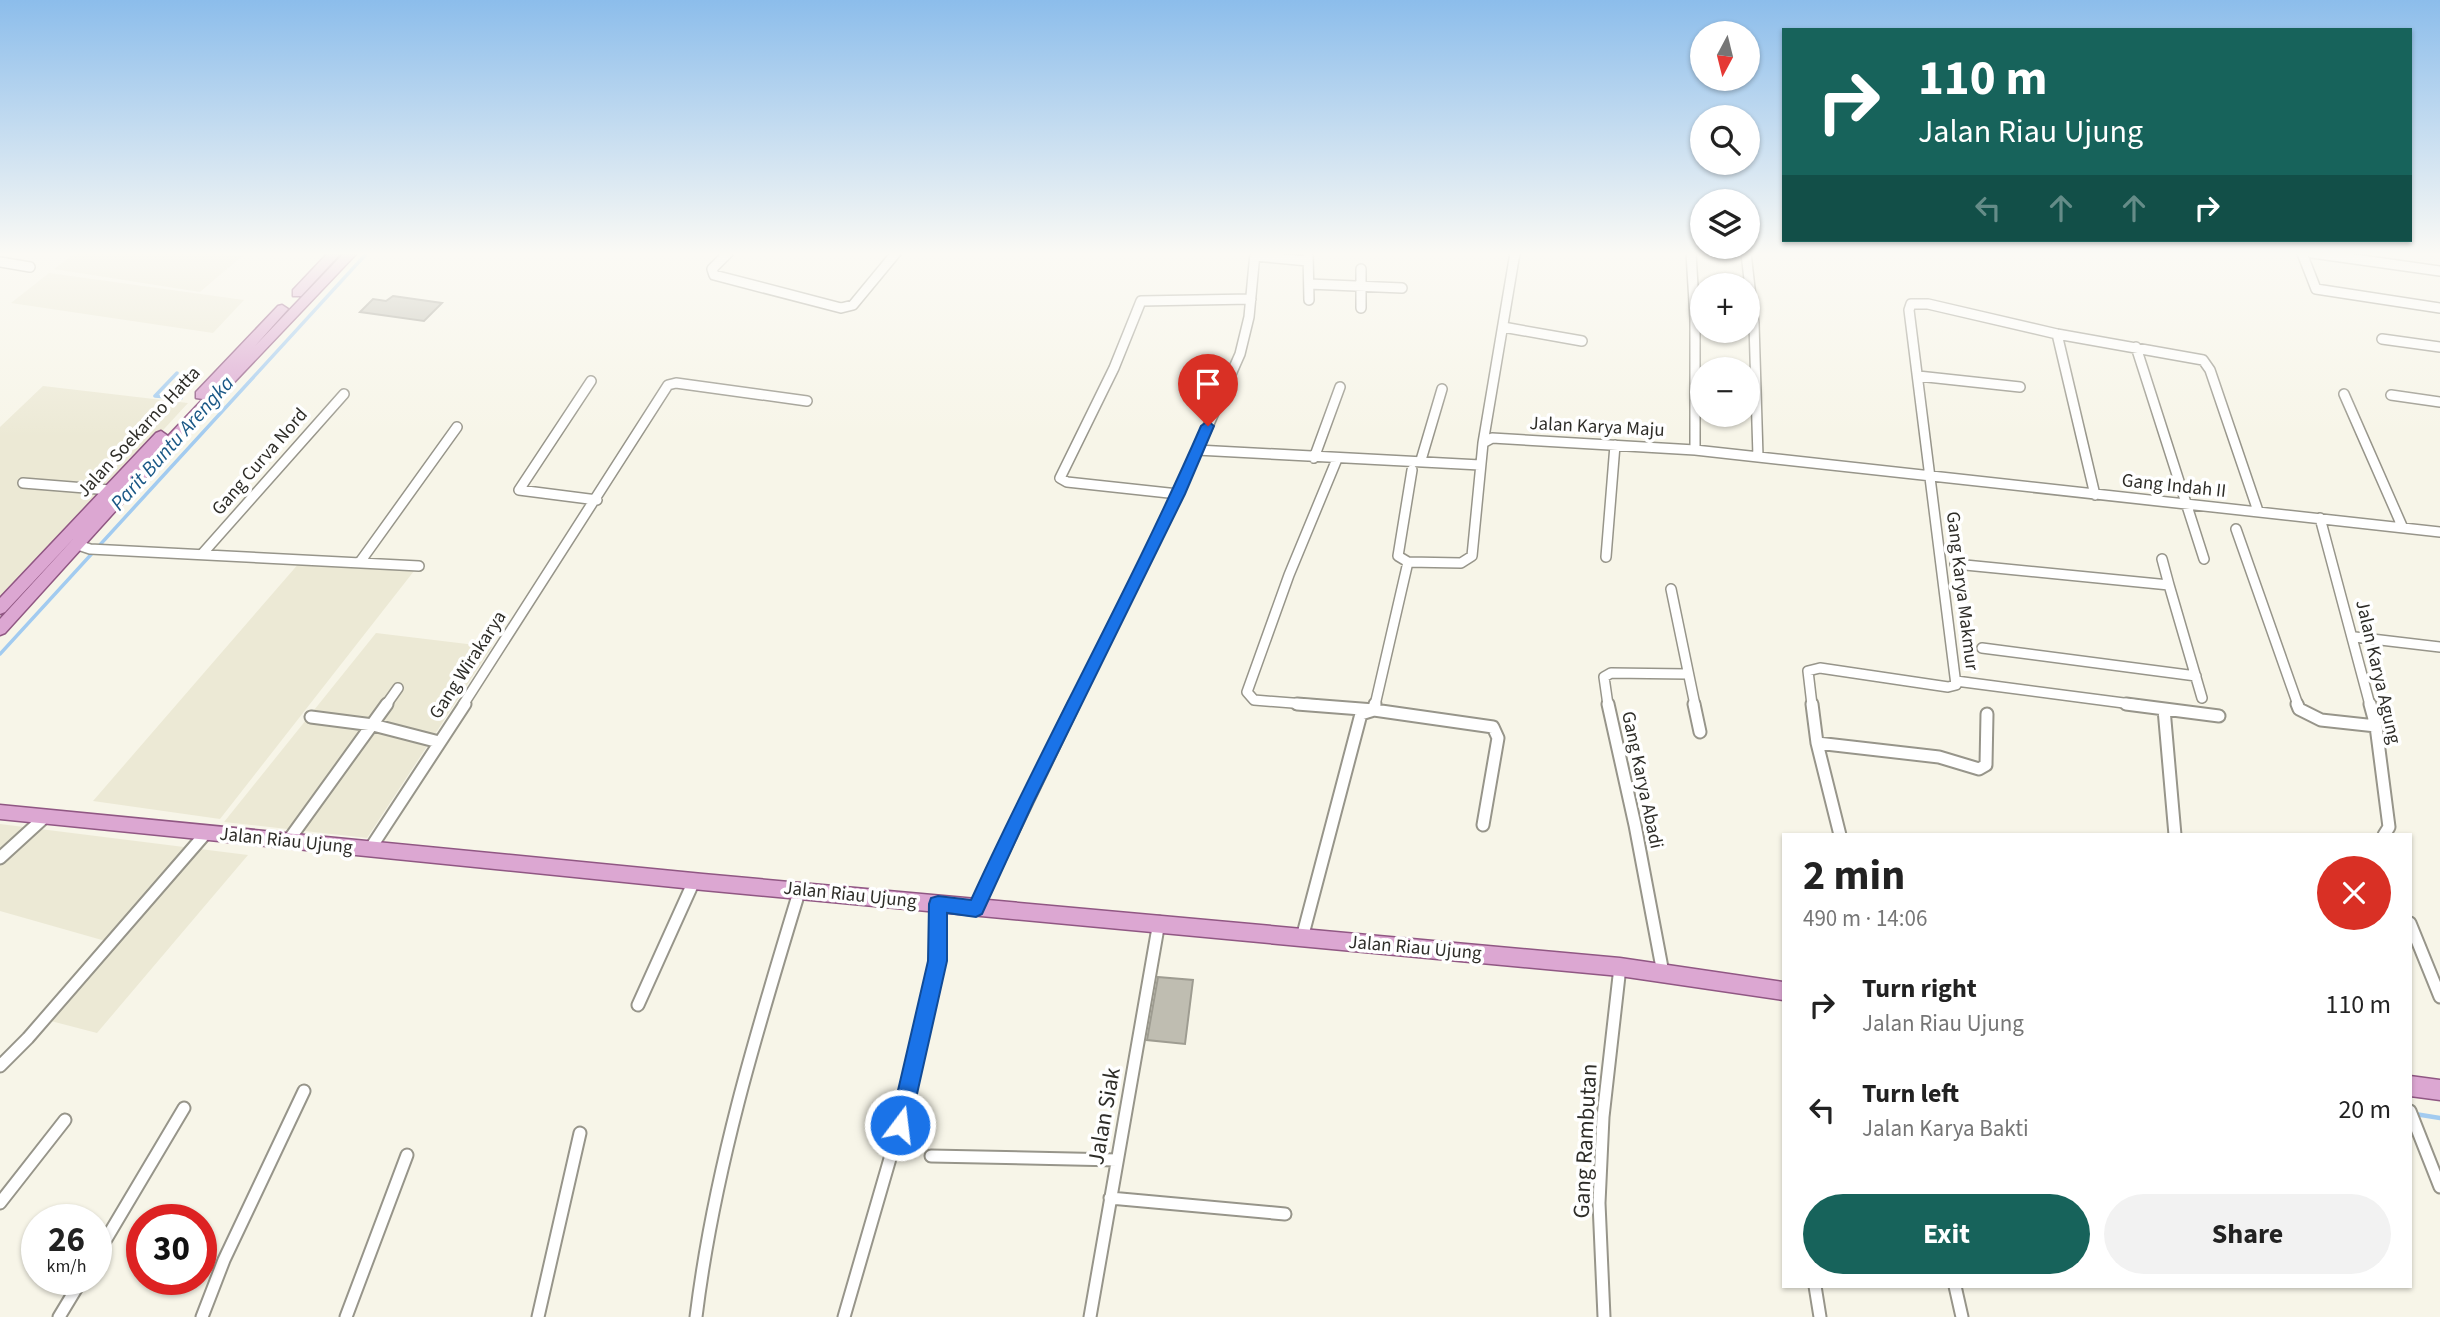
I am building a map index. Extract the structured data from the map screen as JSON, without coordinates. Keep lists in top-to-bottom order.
{
  "streets": {
    "main road": ["Jalan Soekarno Hatta", "Jalan Riau Ujung"],
    "street": [
      "Jalan Karya Maju",
      "Gang Curva Nord",
      "Gang Indah II",
      "Gang Karya Makmur",
      "Gang Wirakarya",
      "Jalan Karya Agung",
      "Gang Karya Abadi",
      "Jalan Siak",
      "Gang Rambutan"
    ]
  },
  "crossings": [
    ["Jalan Karya Maju", "Gang Indah II"],
    ["Jalan Karya Maju", "Gang Karya Makmur"],
    ["Gang Indah II", "Jalan Karya Agung"],
    ["Gang Wirakarya", "Jalan Riau Ujung"],
    ["Gang Karya Abadi", "Jalan Riau Ujung"],
    ["Jalan Riau Ujung", "Jalan Siak"],
    ["Jalan Riau Ujung", "Gang Rambutan"]
  ],
  "water": ["Parit Buntu Arengka"],
  "north": "bottom",
  "page": {
    "map_buttons": ["+", "−"],
    "turn": ["110 m", "Jalan Riau Ujung"],
    "heading": ["2 min", "490 m · 14:06"],
    "list": [
      {
        "name": "Turn right",
        "note": "Jalan Riau Ujung",
        "value": "110 m"
      },
      {
        "name": "Turn left",
        "note": "Jalan Karya Bakti",
        "value": "20 m"
      }
    ],
    "buttons": ["Exit", "Share"],
    "speed": "26 km/h",
    "limit": "30"
  }
}
